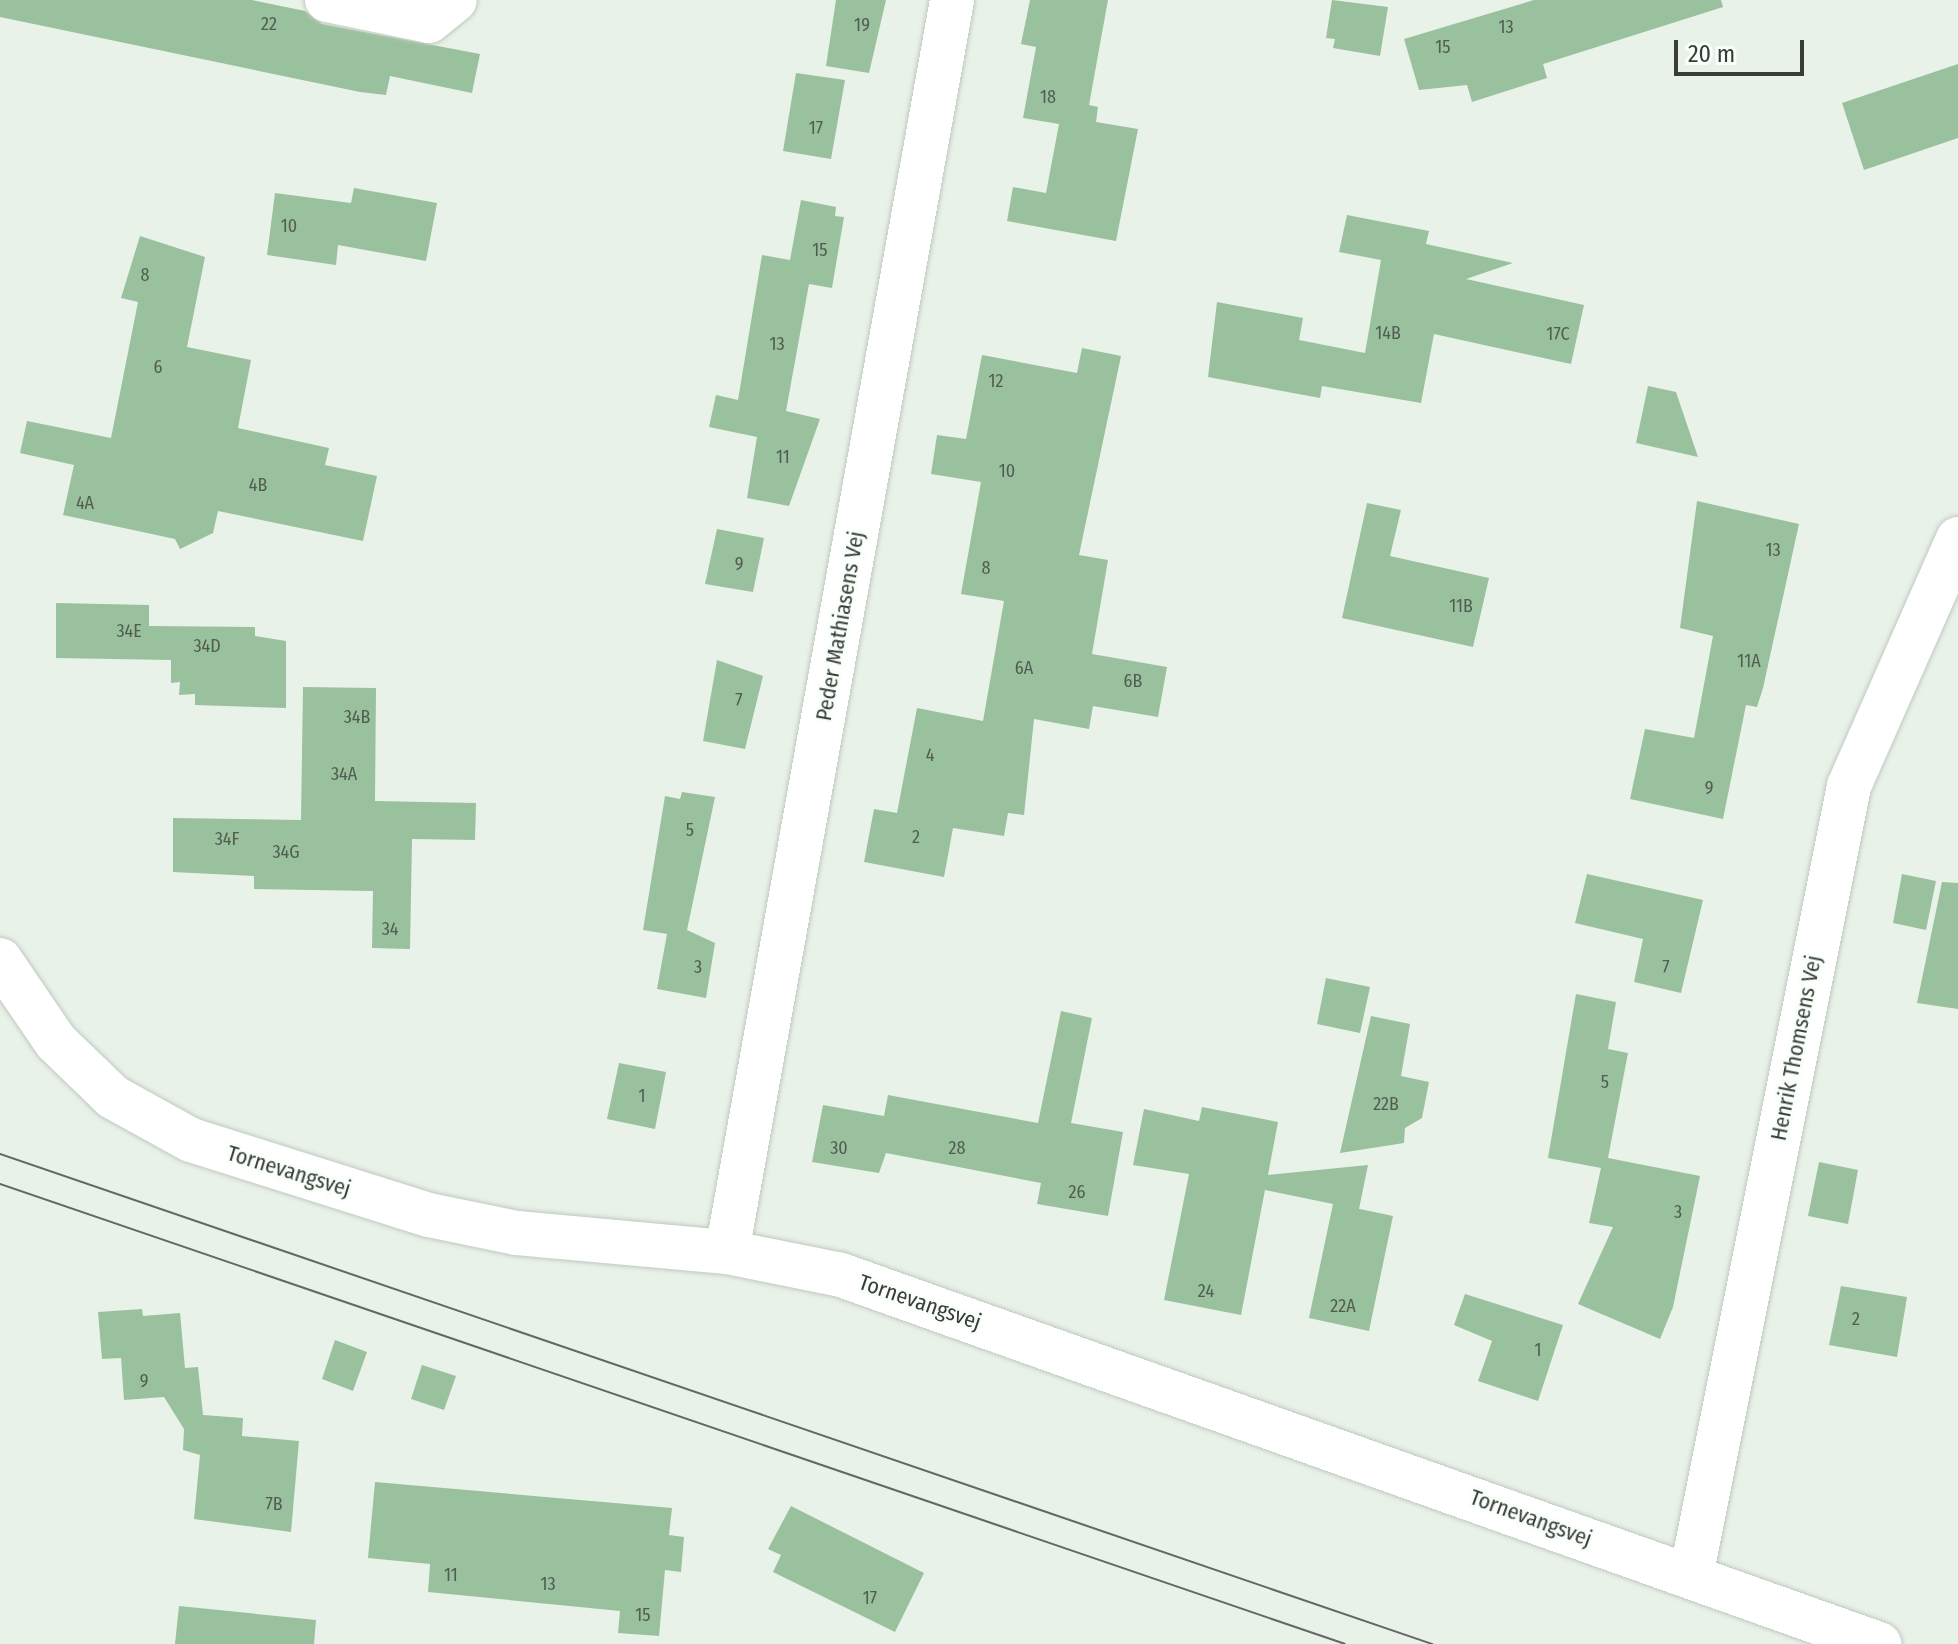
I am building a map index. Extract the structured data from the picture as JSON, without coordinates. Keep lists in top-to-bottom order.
{
  "streets": {
    "street": ["Peder Mathiasens Vej", "Henrik Thomsens Vej", "Tornevangsvej"]
  },
  "crossings": [
    ["Peder Mathiasens Vej", "Tornevangsvej"],
    ["Henrik Thomsens Vej", "Tornevangsvej"]
  ],
  "house_numbers": [
    "22",
    "19",
    "13",
    "15",
    "18",
    "17",
    "10",
    "15",
    "8",
    "14B",
    "17C",
    "13",
    "6",
    "12",
    "11",
    "10",
    "4B",
    "4A",
    "13",
    "9",
    "8",
    "11B",
    "34E",
    "34D",
    "11A",
    "6A",
    "6B",
    "7",
    "34B",
    "4",
    "34A",
    "9",
    "5",
    "2",
    "34F",
    "34G",
    "34",
    "3",
    "7",
    "5",
    "1",
    "22B",
    "30",
    "28",
    "26",
    "3",
    "24",
    "22A",
    "2",
    "1",
    "9",
    "7B",
    "11",
    "13",
    "17",
    "15"
  ],
  "scale_bar": "20 m"
}
